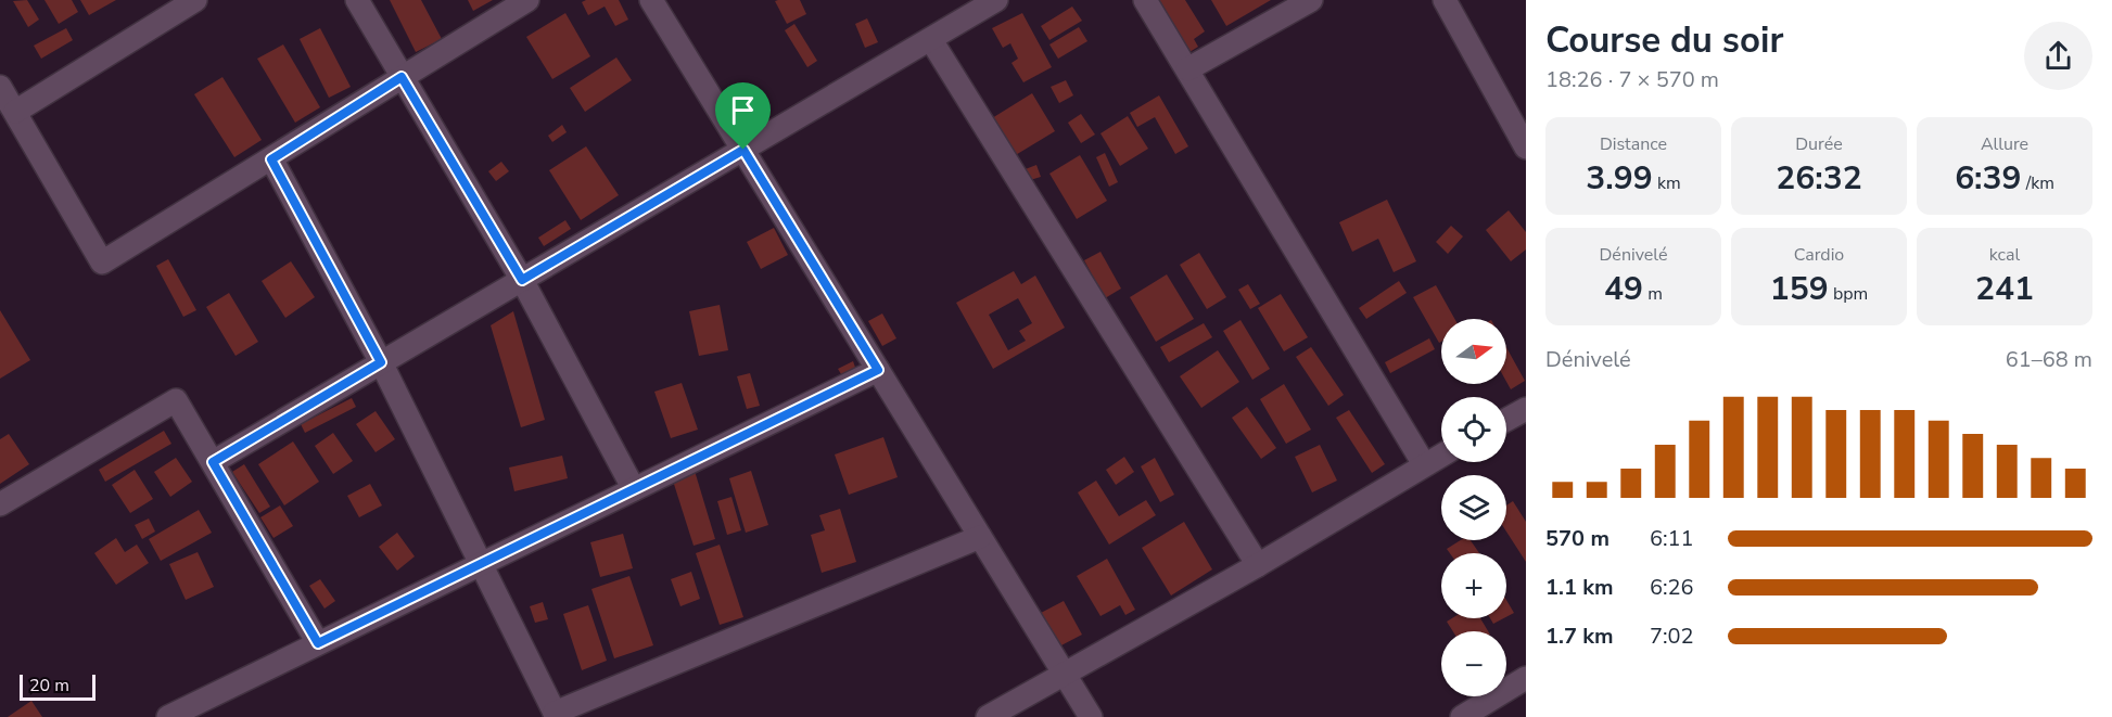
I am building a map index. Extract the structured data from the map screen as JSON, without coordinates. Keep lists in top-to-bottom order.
{
  "scale_bar": "20 m",
  "north": "right",
  "page": {
    "heading": ["Course du soir", "18:26 · 7 × 570 m"],
    "stats": [
      ["Distance", "3.99 km"],
      ["Durée", "26:32"],
      ["Allure", "6:39 /km"],
      ["Dénivelé", "49 m"],
      ["Cardio", "159 bpm"],
      ["kcal", "241"]
    ],
    "map_buttons": ["+", "−"],
    "chart": ["Dénivelé", "61–68 m"],
    "list": [
      {
        "name": "570 m",
        "note": "6:11"
      },
      {
        "name": "1.1 km",
        "note": "6:26"
      },
      {
        "name": "1.7 km",
        "note": "7:02"
      }
    ],
    "scale": "20 m"
  }
}
